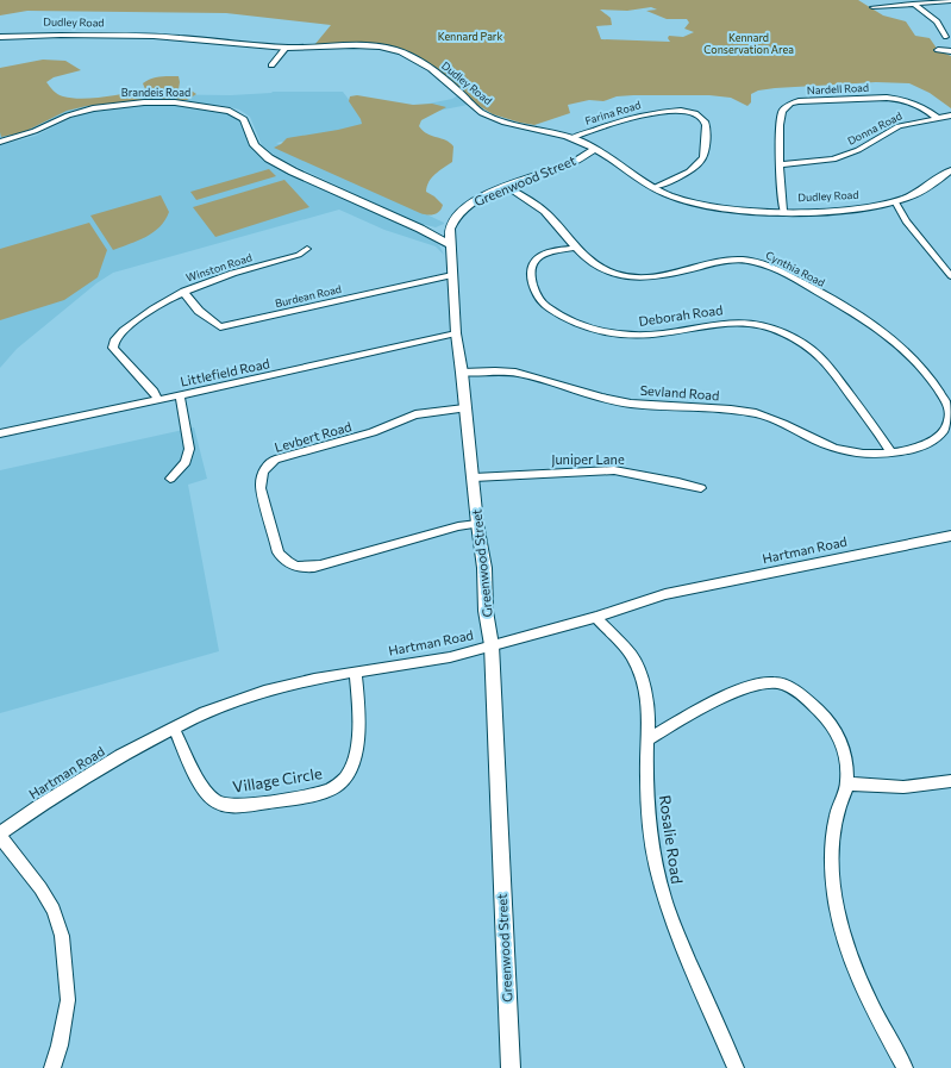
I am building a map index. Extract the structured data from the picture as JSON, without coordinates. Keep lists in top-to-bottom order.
{
  "streets": {
    "street": [
      "Dudley Road",
      "Nardell Road",
      "Brandeis Road",
      "Farina Road",
      "Donna Road",
      "Greenwood Street",
      "Winston Road",
      "Cynthia Road",
      "Burdean Road",
      "Deborah Road",
      "Littlefield Road",
      "Sevland Road",
      "Levbert Road",
      "Juniper Lane",
      "Hartman Road",
      "Village Circle",
      "Rosalie Road"
    ]
  },
  "crossings": [
    ["Dudley Road", "Nardell Road"],
    ["Dudley Road", "Farina Road"],
    ["Dudley Road", "Greenwood Street"],
    ["Nardell Road", "Donna Road"],
    ["Brandeis Road", "Greenwood Street"],
    ["Greenwood Street", "Cynthia Road"],
    ["Greenwood Street", "Burdean Road"],
    ["Greenwood Street", "Littlefield Road"],
    ["Greenwood Street", "Sevland Road"],
    ["Greenwood Street", "Levbert Road"],
    ["Greenwood Street", "Juniper Lane"],
    ["Greenwood Street", "Hartman Road"],
    ["Winston Road", "Burdean Road"],
    ["Winston Road", "Littlefield Road"],
    ["Cynthia Road", "Deborah Road"],
    ["Cynthia Road", "Sevland Road"],
    ["Deborah Road", "Sevland Road"],
    ["Hartman Road", "Village Circle"],
    ["Hartman Road", "Rosalie Road"]
  ],
  "parks": ["Kennard Park", "Kennard Conservation Area"]
}
